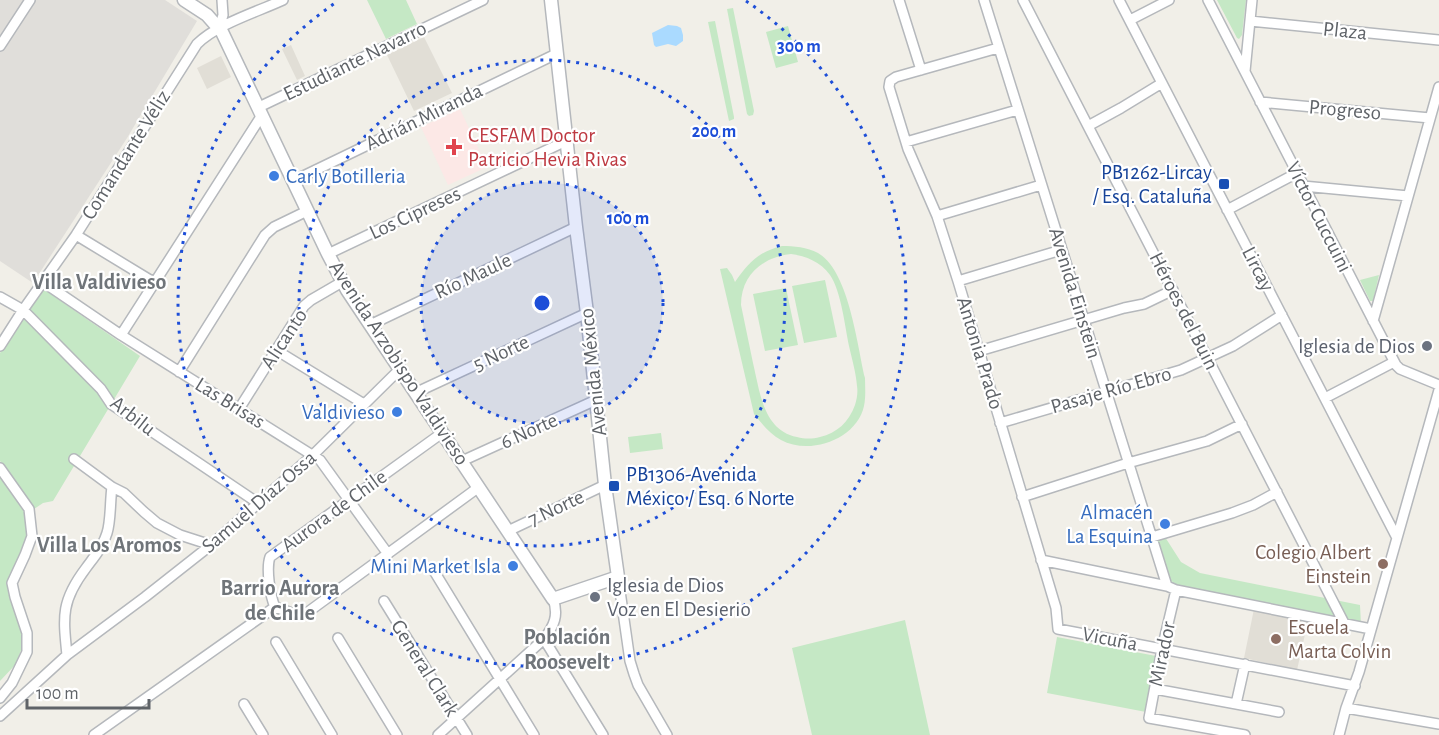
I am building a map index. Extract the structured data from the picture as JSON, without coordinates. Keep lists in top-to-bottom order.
{
  "streets": {
    "street": [
      "Plaza",
      "Estudiante Navarro",
      "Progreso",
      "Adrián Miranda",
      "Comandante Véliz",
      "Los Cipreses",
      "Víctor Cuccuini",
      "Lircay",
      "Río Maule",
      "Avenida Einstein",
      "Héroes del Buin",
      "Alicanto",
      "5 Norte",
      "Antonia Prado",
      "Avenida Arzobispo Valdivieso",
      "Avenida México",
      "Pasaje Río Ebro",
      "Las Brisas",
      "Arbilu",
      "6 Norte",
      "Samuel Díaz Ossa",
      "7 Norte",
      "Aurora de Chile",
      "Vicuña",
      "Mirador",
      "General Clark"
    ]
  },
  "crossings": [
    ["Estudiante Navarro", "Avenida Arzobispo Valdivieso"],
    ["Estudiante Navarro", "Las Brisas"],
    ["Progreso", "Víctor Cuccuini"],
    ["Adrián Miranda", "Avenida Arzobispo Valdivieso"],
    ["Adrián Miranda", "Avenida México"],
    ["Comandante Véliz", "Avenida Arzobispo Valdivieso"],
    ["Comandante Véliz", "Las Brisas"],
    ["Comandante Véliz", "Arbilu"],
    ["Los Cipreses", "Avenida Arzobispo Valdivieso"],
    ["Los Cipreses", "Avenida México"],
    ["Lircay", "Pasaje Río Ebro"],
    ["Río Maule", "Avenida Arzobispo Valdivieso"],
    ["Río Maule", "Avenida México"],
    ["Avenida Einstein", "Pasaje Río Ebro"],
    ["Avenida Einstein", "Mirador"],
    ["Héroes del Buin", "Pasaje Río Ebro"],
    ["Alicanto", "Avenida Arzobispo Valdivieso"],
    ["Alicanto", "Las Brisas"],
    ["5 Norte", "Avenida Arzobispo Valdivieso"],
    ["5 Norte", "Avenida México"],
    ["Antonia Prado", "Pasaje Río Ebro"],
    ["Antonia Prado", "Vicuña"],
    ["Avenida Arzobispo Valdivieso", "6 Norte"],
    ["Avenida Arzobispo Valdivieso", "Samuel Díaz Ossa"],
    ["Avenida Arzobispo Valdivieso", "7 Norte"],
    ["Avenida Arzobispo Valdivieso", "Aurora de Chile"],
    ["Avenida México", "6 Norte"],
    ["Avenida México", "7 Norte"],
    ["Las Brisas", "Samuel Díaz Ossa"],
    ["Las Brisas", "Aurora de Chile"],
    ["Arbilu", "Samuel Díaz Ossa"],
    ["Vicuña", "Mirador"]
  ],
  "districts": [
    "Villa Valdivieso",
    "Villa Los Aromos",
    "Barrio Aurora de Chile",
    "Población Roosevelt"
  ],
  "places": {
    "health": ["CESFAM Doctor Patricio Hevia Rivas"],
    "other": [
      "Carly Botilleria",
      "Iglesia de Dios",
      "Valdivieso",
      "Almacén La Esquina",
      "Colegio Albert Einstein",
      "Mini Market Isla",
      "Iglesia de Dios Voz en El Desierio",
      "Escuela Marta Colvin"
    ],
    "transit": ["PB1262-Lircay / Esq. Cataluña", "PB1306-Avenida México / Esq. 6 Norte"]
  },
  "scale_bar": "100 m",
  "rings": ["300 m", "200 m", "100 m"]
}
